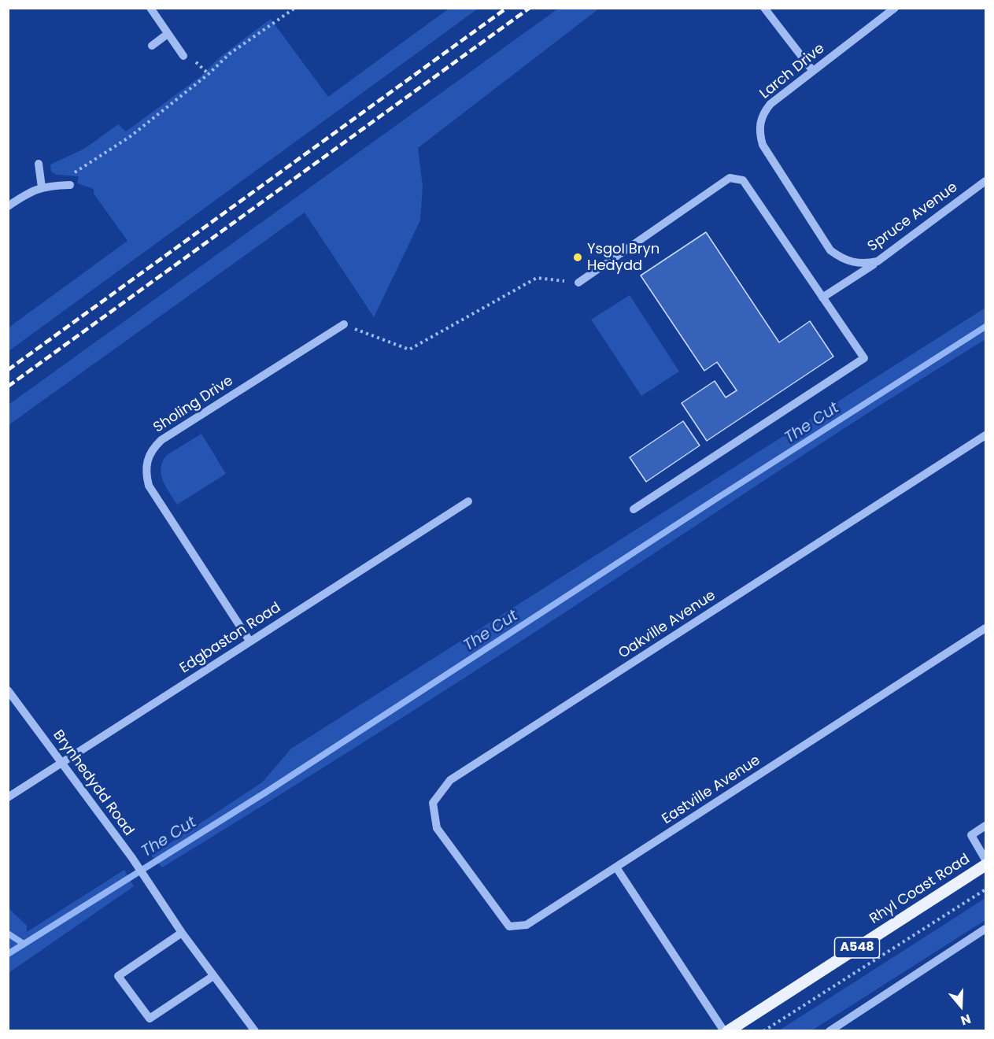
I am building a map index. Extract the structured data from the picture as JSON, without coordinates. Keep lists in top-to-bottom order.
{
  "streets": {
    "main road": ["Rhyl Coast Road", "A548"],
    "street": [
      "Larch Drive",
      "Spruce Avenue",
      "Sholing Drive",
      "Oakville Avenue",
      "Edgbaston Road",
      "Brynhedydd Road",
      "Eastville Avenue"
    ]
  },
  "crossings": [
    ["Larch Drive", "Spruce Avenue"],
    ["Sholing Drive", "Edgbaston Road"],
    ["Oakville Avenue", "Eastville Avenue"],
    ["Edgbaston Road", "Brynhedydd Road"]
  ],
  "water": ["The Cut"],
  "places": ["Ysgol Bryn Hedydd"],
  "north": "bottom"
}
